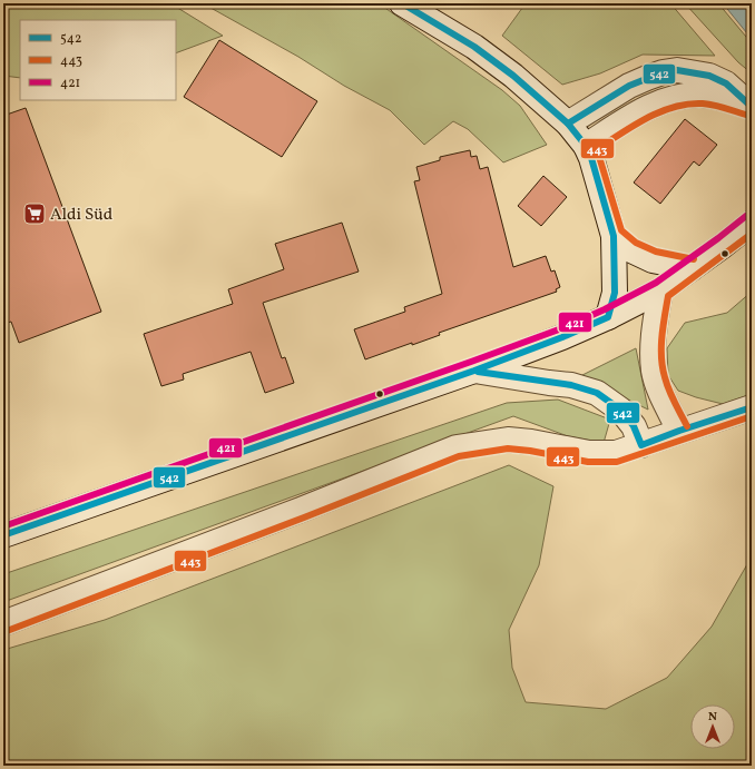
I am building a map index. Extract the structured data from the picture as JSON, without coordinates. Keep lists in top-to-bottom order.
{
  "places": {
    "supermarket": ["Aldi Süd"]
  },
  "lines": ["transit line 542", "transit line 443", "transit line 421"],
  "legend": ["542", "443", "421"],
  "north": "top"
}
